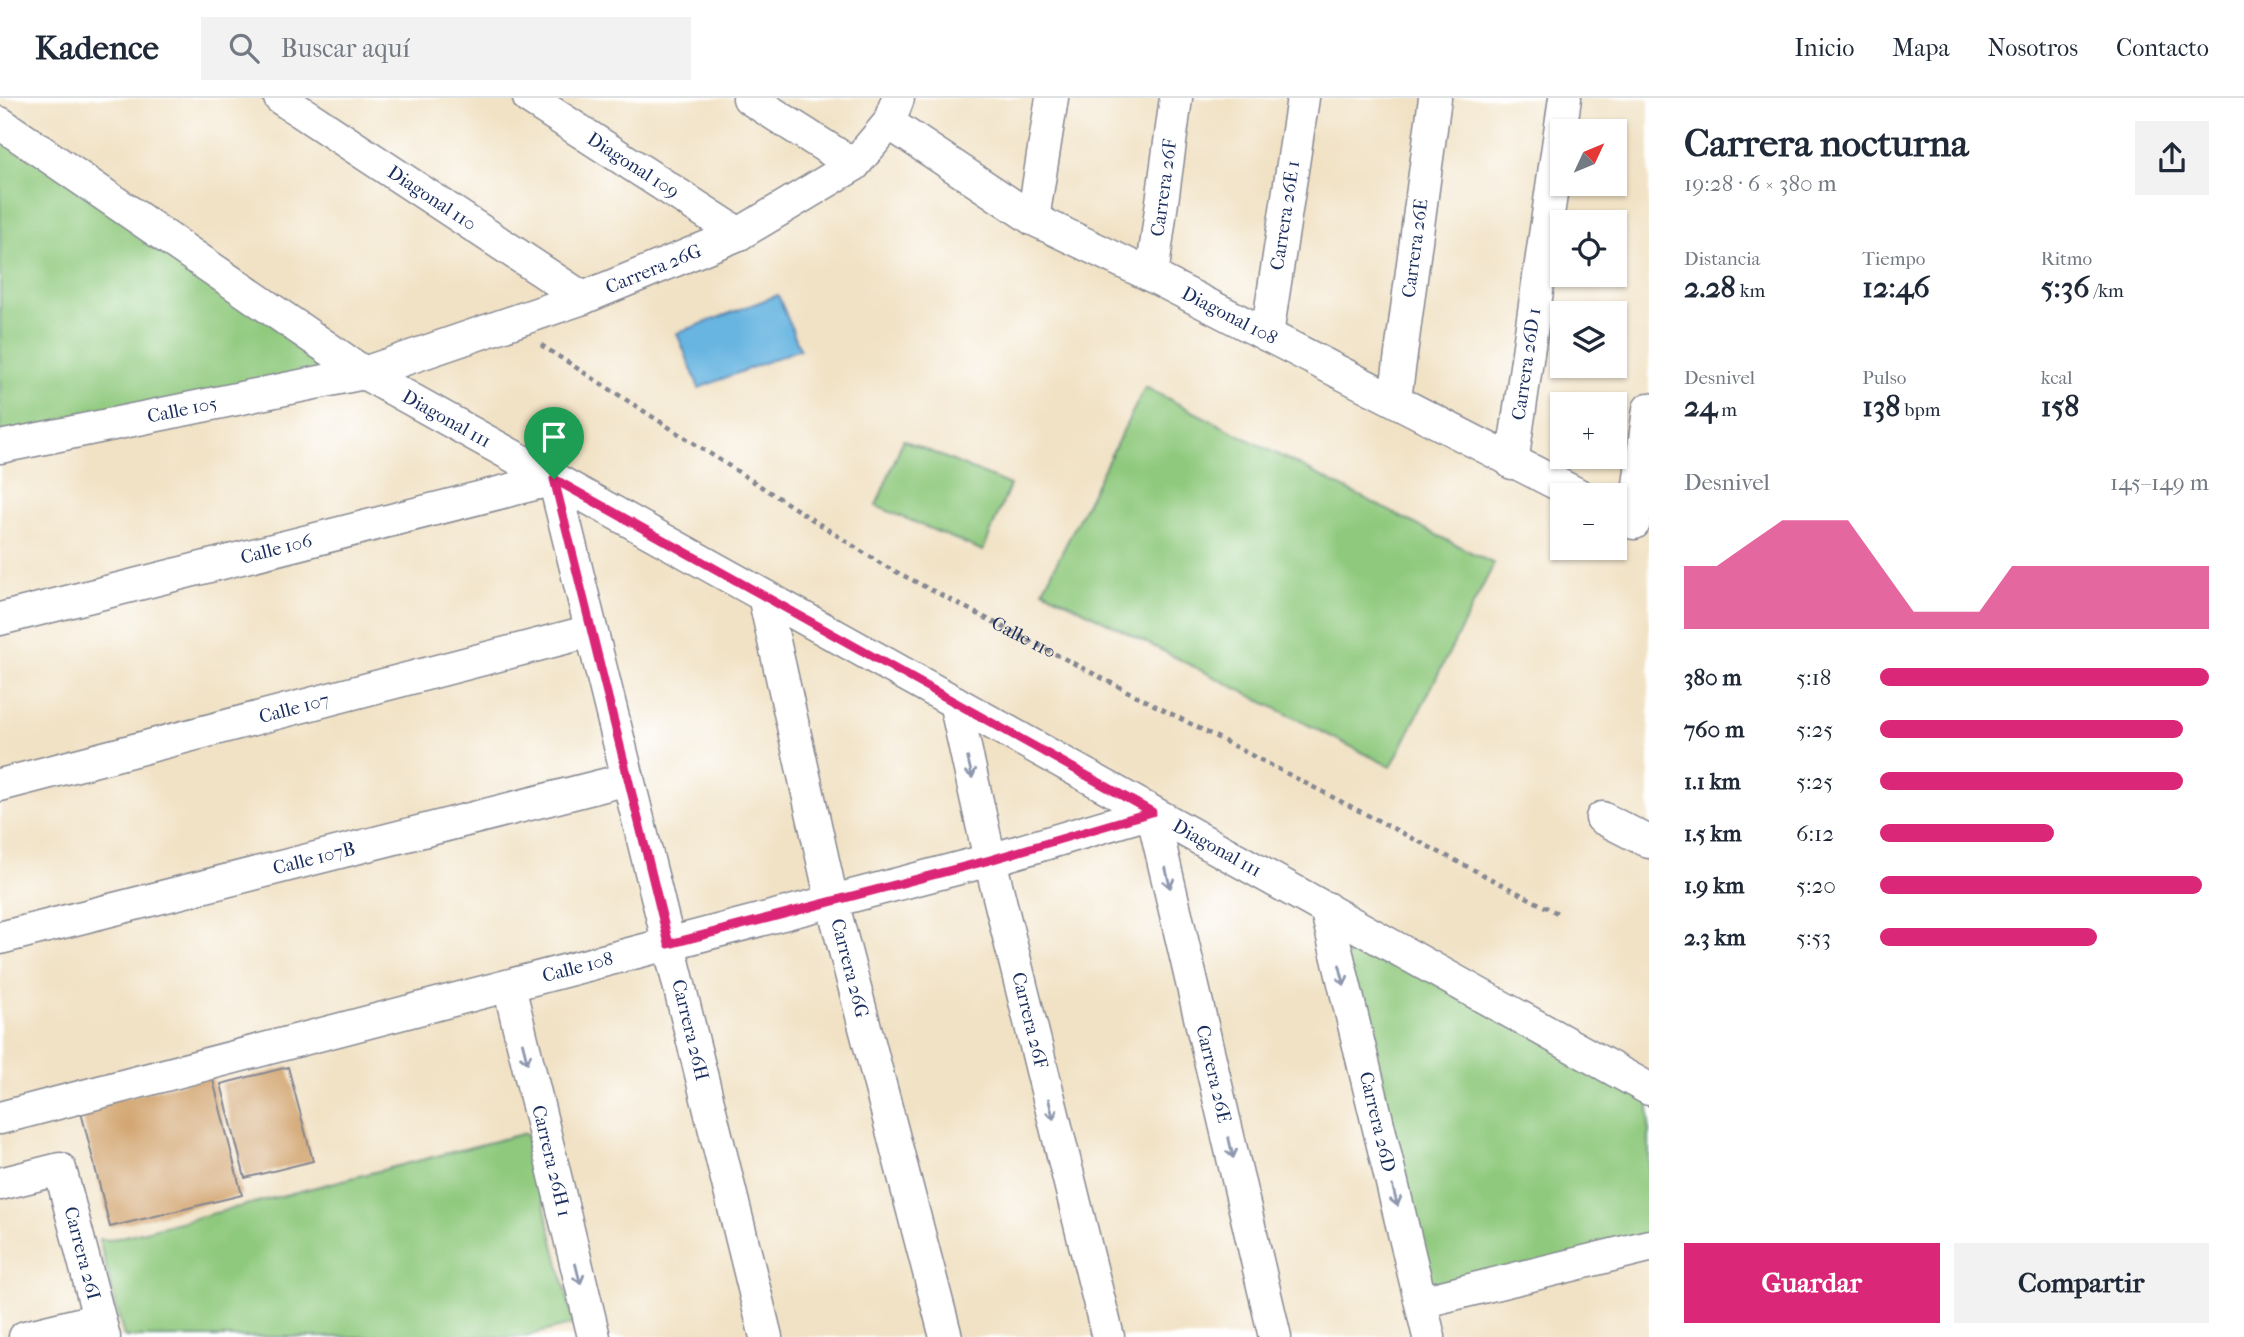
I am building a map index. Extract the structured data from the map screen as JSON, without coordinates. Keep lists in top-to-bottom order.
{
  "streets": {
    "street": [
      "Diagonal 109",
      "Carrera 26F",
      "Diagonal 110",
      "Carrera 26E 1",
      "Carrera 26E",
      "Carrera 26G",
      "Diagonal 108",
      "Carrera 26D 1",
      "Calle 105",
      "Diagonal 111",
      "Calle 106",
      "Calle 107",
      "Calle 107B",
      "Calle 108",
      "Carrera 26H",
      "Carrera 26D",
      "Carrera 26H 1",
      "Carrera 26I"
    ],
    "path": ["Calle 110"]
  },
  "crossings": [
    ["Diagonal 109", "Carrera 26G"],
    ["Carrera 26F", "Diagonal 108"],
    ["Carrera 26F", "Diagonal 111"],
    ["Carrera 26F", "Calle 108"],
    ["Diagonal 110", "Carrera 26G"],
    ["Carrera 26E 1", "Diagonal 108"],
    ["Carrera 26E", "Diagonal 108"],
    ["Carrera 26E", "Diagonal 111"],
    ["Carrera 26E", "Calle 108"],
    ["Carrera 26G", "Diagonal 108"],
    ["Carrera 26G", "Calle 105"],
    ["Carrera 26G", "Diagonal 111"],
    ["Carrera 26G", "Calle 110"],
    ["Carrera 26G", "Calle 108"],
    ["Diagonal 108", "Carrera 26D 1"],
    ["Calle 105", "Diagonal 111"],
    ["Diagonal 111", "Calle 106"],
    ["Diagonal 111", "Calle 108"],
    ["Diagonal 111", "Carrera 26H"],
    ["Diagonal 111", "Carrera 26D"],
    ["Calle 106", "Carrera 26H"],
    ["Calle 107", "Carrera 26H"],
    ["Calle 107B", "Carrera 26H"],
    ["Calle 108", "Carrera 26H"],
    ["Calle 108", "Carrera 26H 1"]
  ],
  "one_way": [
    "Carrera 26F",
    "Carrera 26E",
    "Carrera 26D",
    "Carrera 26H 1"
  ],
  "north": "top right",
  "page": {
    "header": "Kadence",
    "search": "Buscar aquí",
    "nav": [
      "Inicio",
      "Mapa",
      "Nosotros",
      "Contacto"
    ],
    "heading": ["Carrera nocturna", "19:28 · 6 × 380 m"],
    "map_buttons": ["+", "−"],
    "stats": [
      ["Distancia", "2.28 km"],
      ["Tiempo", "12:46"],
      ["Ritmo", "5:36 /km"],
      ["Desnivel", "24 m"],
      ["Pulso", "138 bpm"],
      ["kcal", "158"]
    ],
    "chart": ["Desnivel", "145–149 m"],
    "list": [
      {
        "name": "380 m",
        "note": "5:18"
      },
      {
        "name": "760 m",
        "note": "5:25"
      },
      {
        "name": "1.1 km",
        "note": "5:25"
      },
      {
        "name": "1.5 km",
        "note": "6:12"
      },
      {
        "name": "1.9 km",
        "note": "5:20"
      },
      {
        "name": "2.3 km",
        "note": "5:53"
      }
    ],
    "buttons": ["Guardar", "Compartir"]
  }
}
